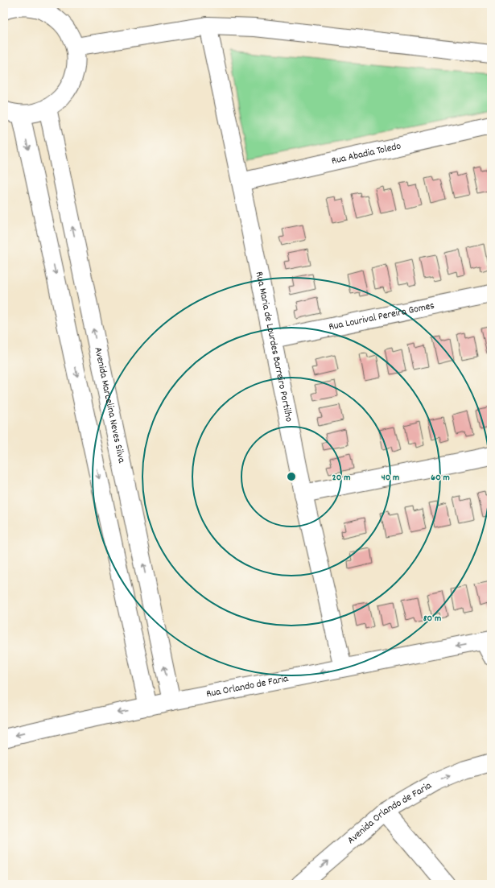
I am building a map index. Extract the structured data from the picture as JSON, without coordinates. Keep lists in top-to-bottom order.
{
  "streets": {
    "street": [
      "Rua Abadia Toledo",
      "Rua Lourival Pereira Gomes",
      "Rua Maria de Lourdes Barreiro Portilho",
      "Avenida Marcelina Neves Silva",
      "Rua Orlando de Faria",
      "Avenida Orlando de Faria"
    ]
  },
  "crossings": [
    ["Rua Abadia Toledo", "Rua Maria de Lourdes Barreiro Portilho"],
    ["Rua Lourival Pereira Gomes", "Rua Maria de Lourdes Barreiro Portilho"],
    ["Rua Maria de Lourdes Barreiro Portilho", "Rua Orlando de Faria"],
    ["Avenida Marcelina Neves Silva", "Rua Orlando de Faria"]
  ],
  "one_way": ["Rua Orlando de Faria", "Avenida Orlando de Faria"],
  "rings": [
    "20 m",
    "40 m",
    "60 m",
    "80 m"
  ]
}
